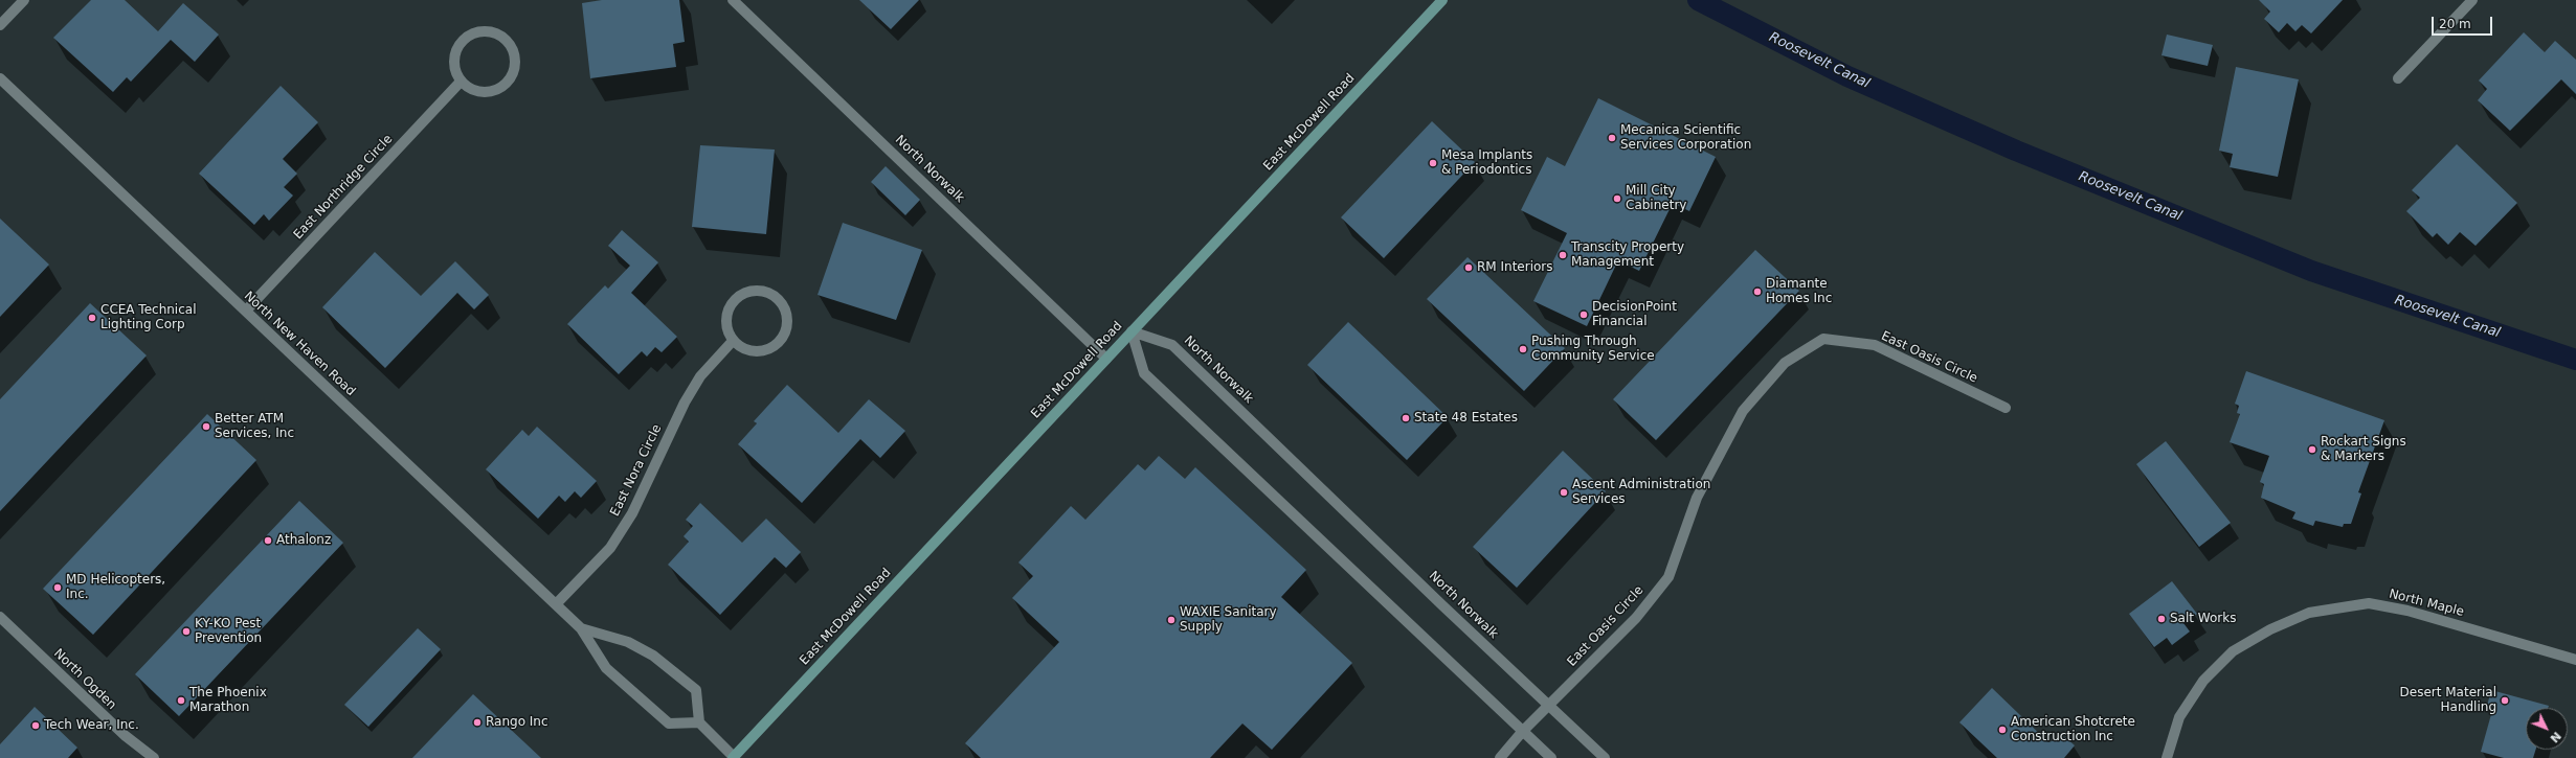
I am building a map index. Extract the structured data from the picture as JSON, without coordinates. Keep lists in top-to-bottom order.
{
  "streets": {
    "main road": ["East McDowell Road"],
    "street": [
      "North Norwalk",
      "East Northridge Circle",
      "North New Haven Road",
      "East Oasis Circle",
      "East Nora Circle",
      "North Maple",
      "North Ogden"
    ]
  },
  "crossings": [
    ["East McDowell Road", "North Norwalk"],
    ["North Norwalk", "East Oasis Circle"],
    ["East Northridge Circle", "North New Haven Road"],
    ["North New Haven Road", "East Nora Circle"]
  ],
  "water": ["Roosevelt Canal"],
  "places": [
    "Mecanica Scientific Services Corporation",
    "Mesa Implants & Periodontics",
    "Mill City Cabinetry",
    "Transcity Property Management",
    "RM Interiors",
    "Diamante Homes Inc",
    "DecisionPoint Financial",
    "CCEA Technical Lighting Corp",
    "Pushing Through Community Service",
    "State 48 Estates",
    "Better ATM Services, Inc",
    "Rockart Signs & Markers",
    "Ascent Administration Services",
    "Athalonz",
    "MD Helicopters, Inc.",
    "Salt Works",
    "WAXIE Sanitary Supply",
    "KY-KO Pest Prevention",
    "The Phoenix Marathon",
    "Desert Material Handling",
    "Rango Inc",
    "Tech Wear, Inc.",
    "American Shotcrete Construction Inc"
  ],
  "scale_bar": "20 m",
  "north": "bottom right"
}
